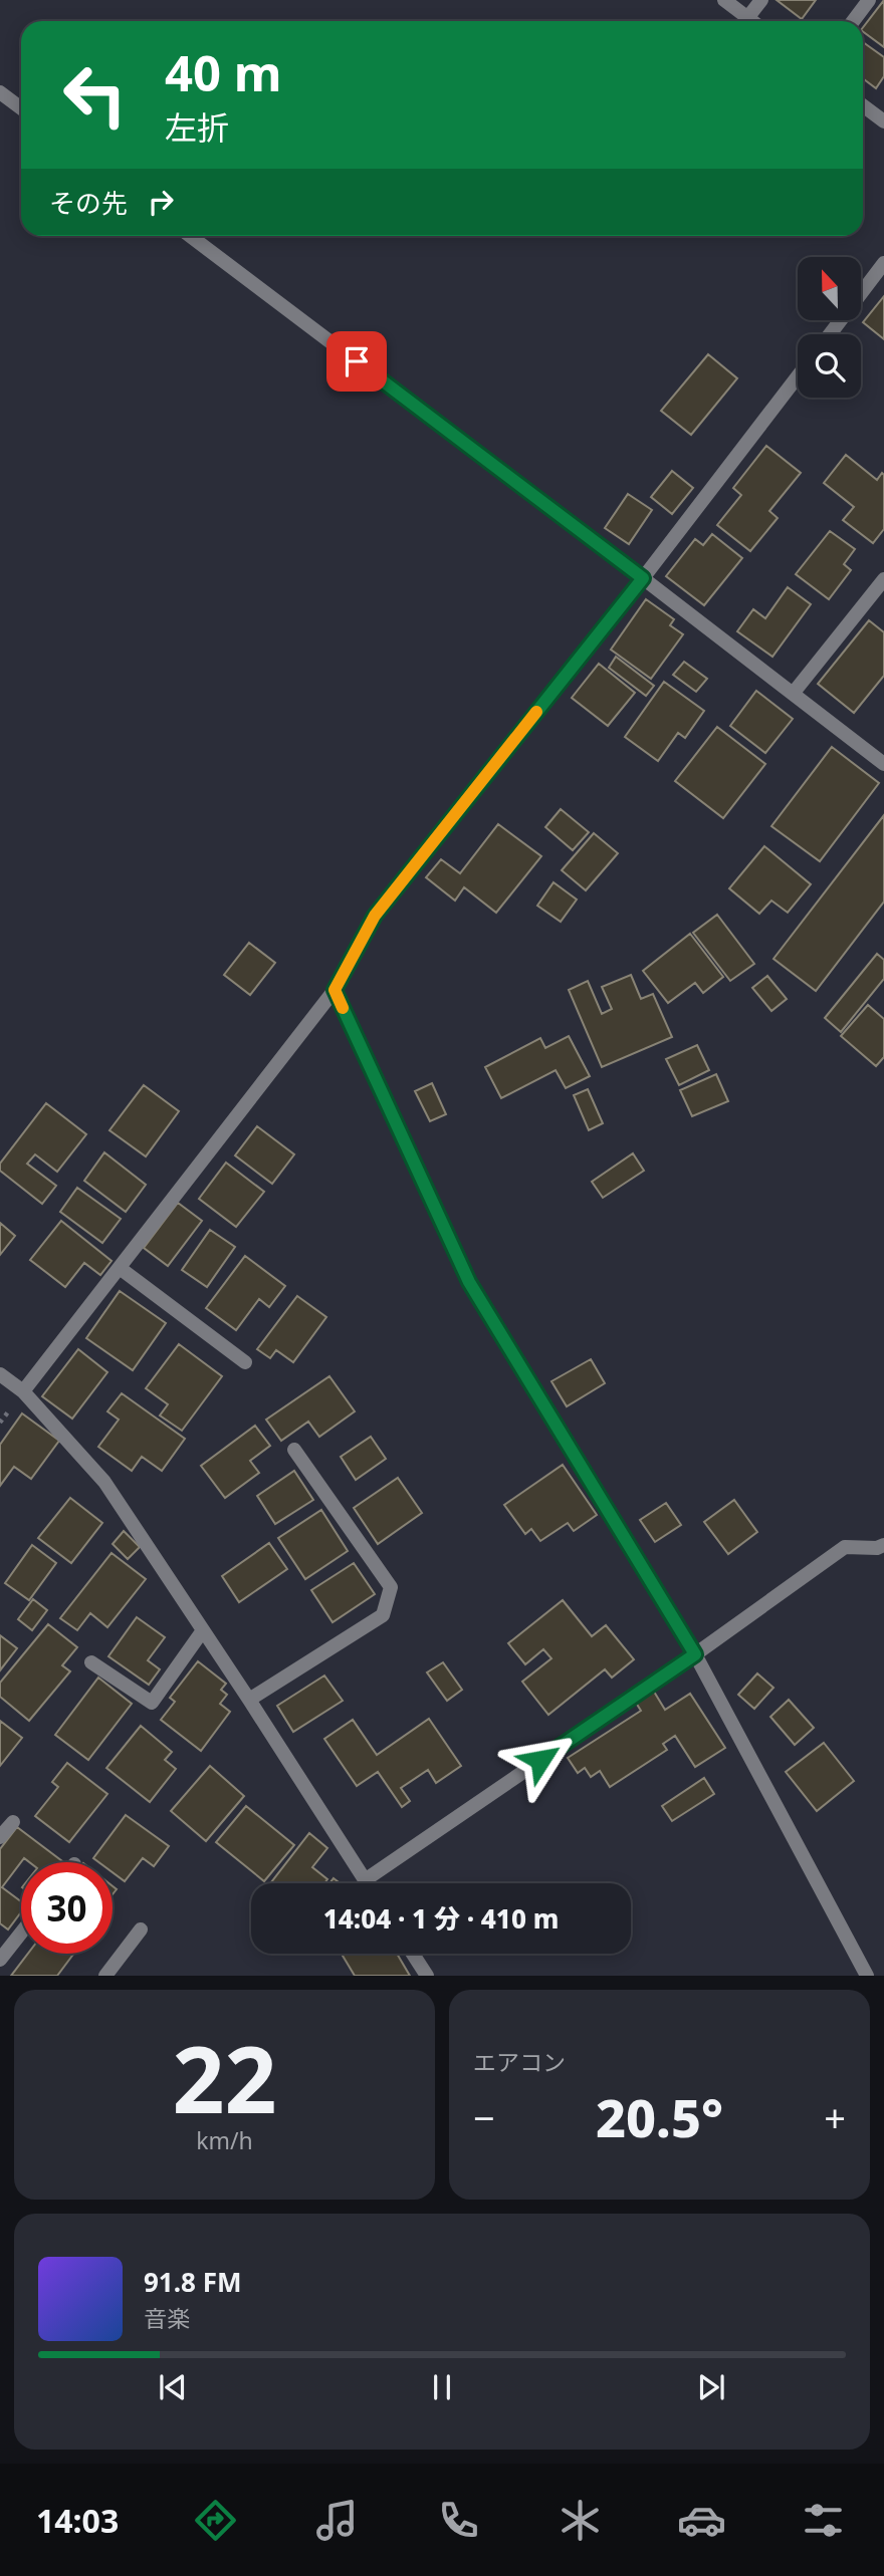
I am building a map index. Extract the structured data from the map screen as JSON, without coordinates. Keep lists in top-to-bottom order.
{
  "north": "top",
  "page": {
    "turn": ["40 m", "左折"],
    "then": "その先",
    "limit": "30",
    "trip": "14:04 · 1 分 · 410 m",
    "tile": [
      ["22", "km/h"],
      "エアコン"
    ],
    "heat": ["−", "20.5°", "+"],
    "song": ["91.8 FM", "音楽"],
    "tabs": "14:03"
  }
}
